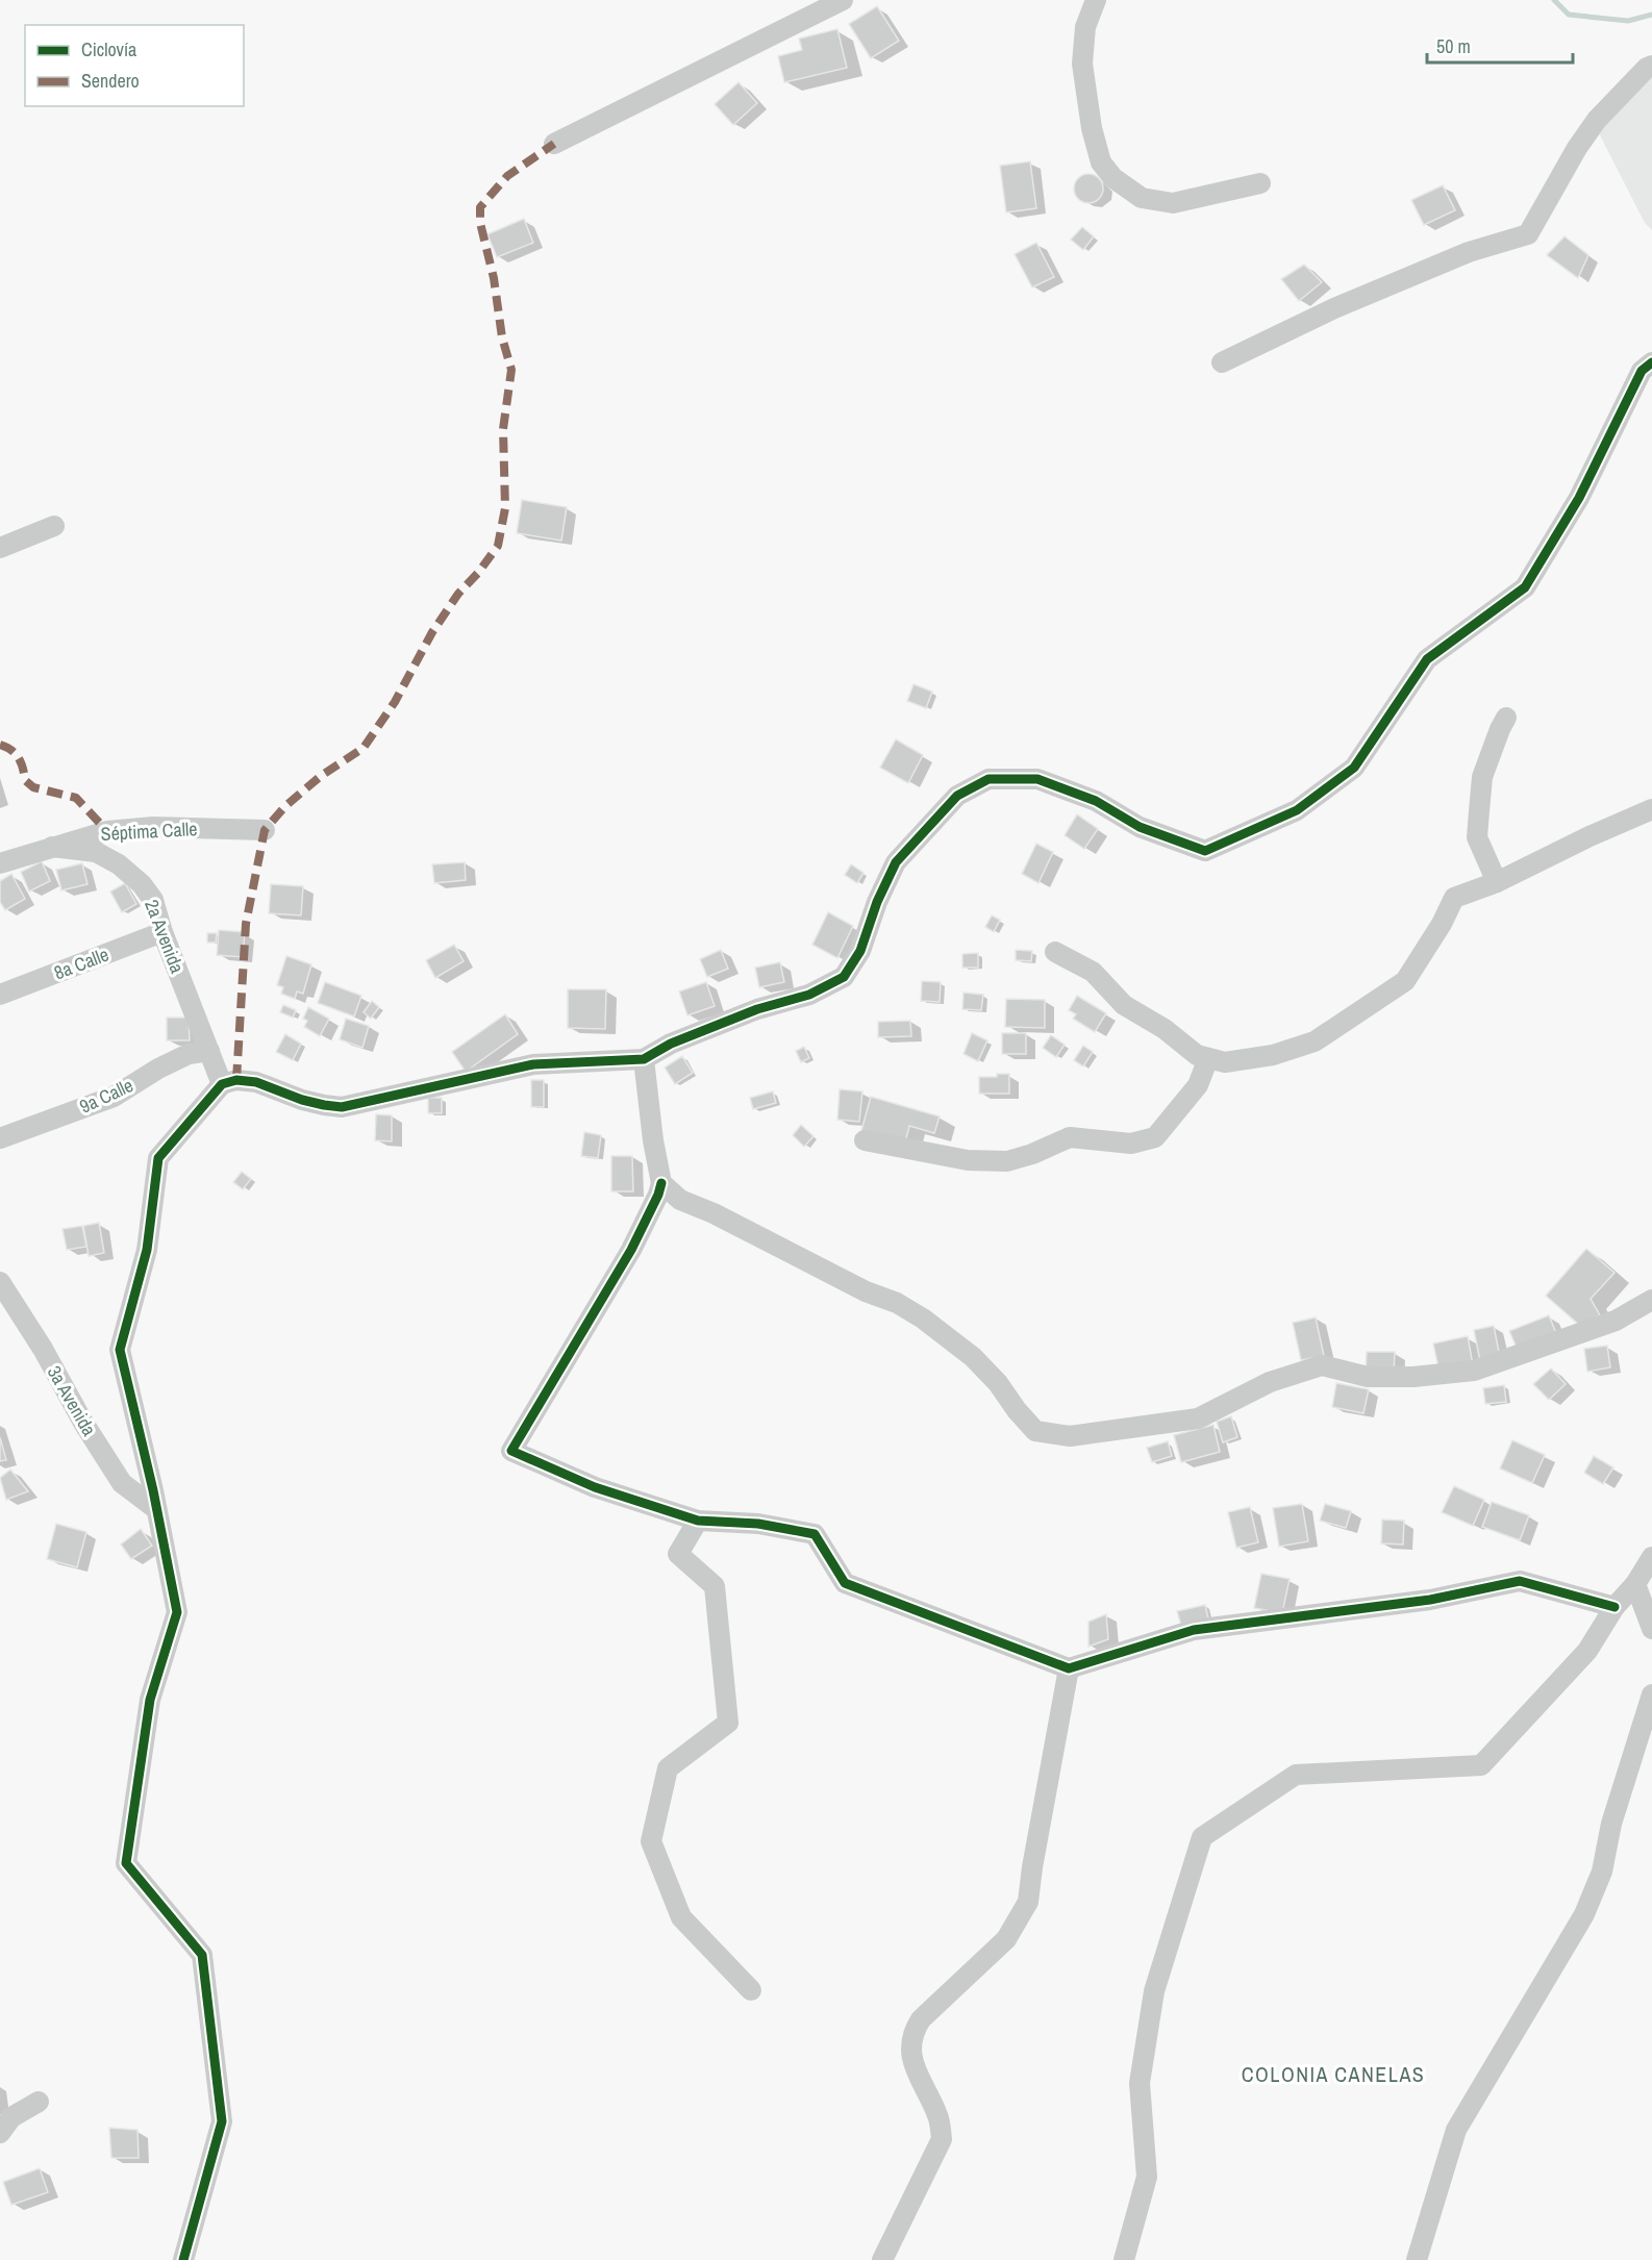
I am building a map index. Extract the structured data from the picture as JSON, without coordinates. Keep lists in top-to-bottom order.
{
  "streets": {
    "street": [
      "Séptima Calle",
      "2a Avenida",
      "8a Calle",
      "9a Calle",
      "3a Avenida"
    ]
  },
  "crossings": [
    ["Séptima Calle", "2a Avenida"],
    ["2a Avenida", "8a Calle"],
    ["2a Avenida", "9a Calle"]
  ],
  "districts": ["COLONIA CANELAS"],
  "legend": ["Ciclovía", "Sendero"],
  "scale_bar": "50 m"
}
